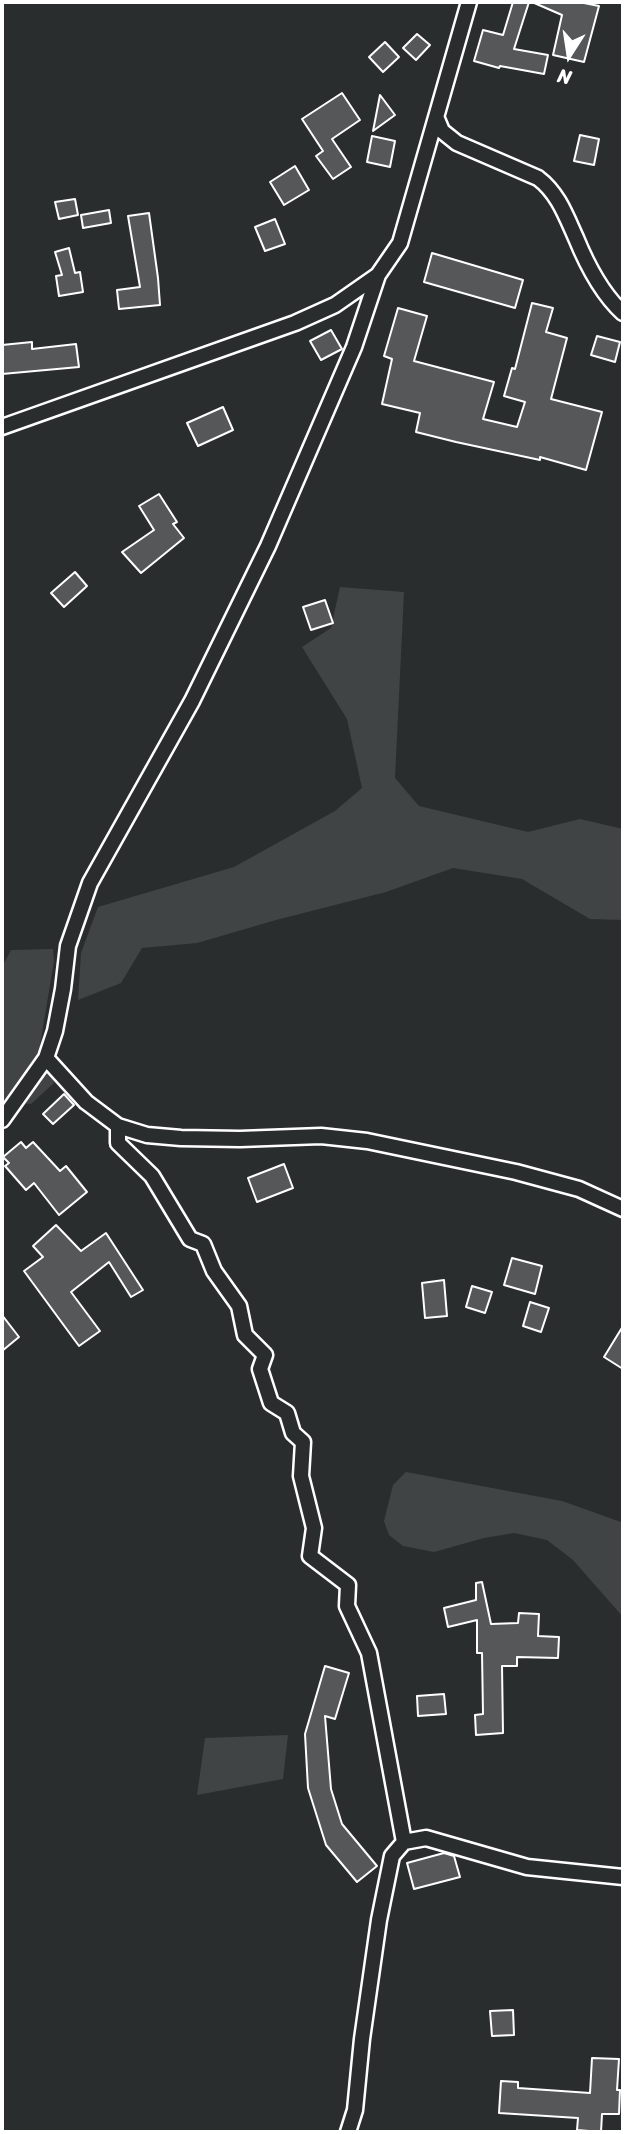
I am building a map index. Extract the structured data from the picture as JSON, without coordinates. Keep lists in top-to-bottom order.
{
  "north": "bottom"
}
